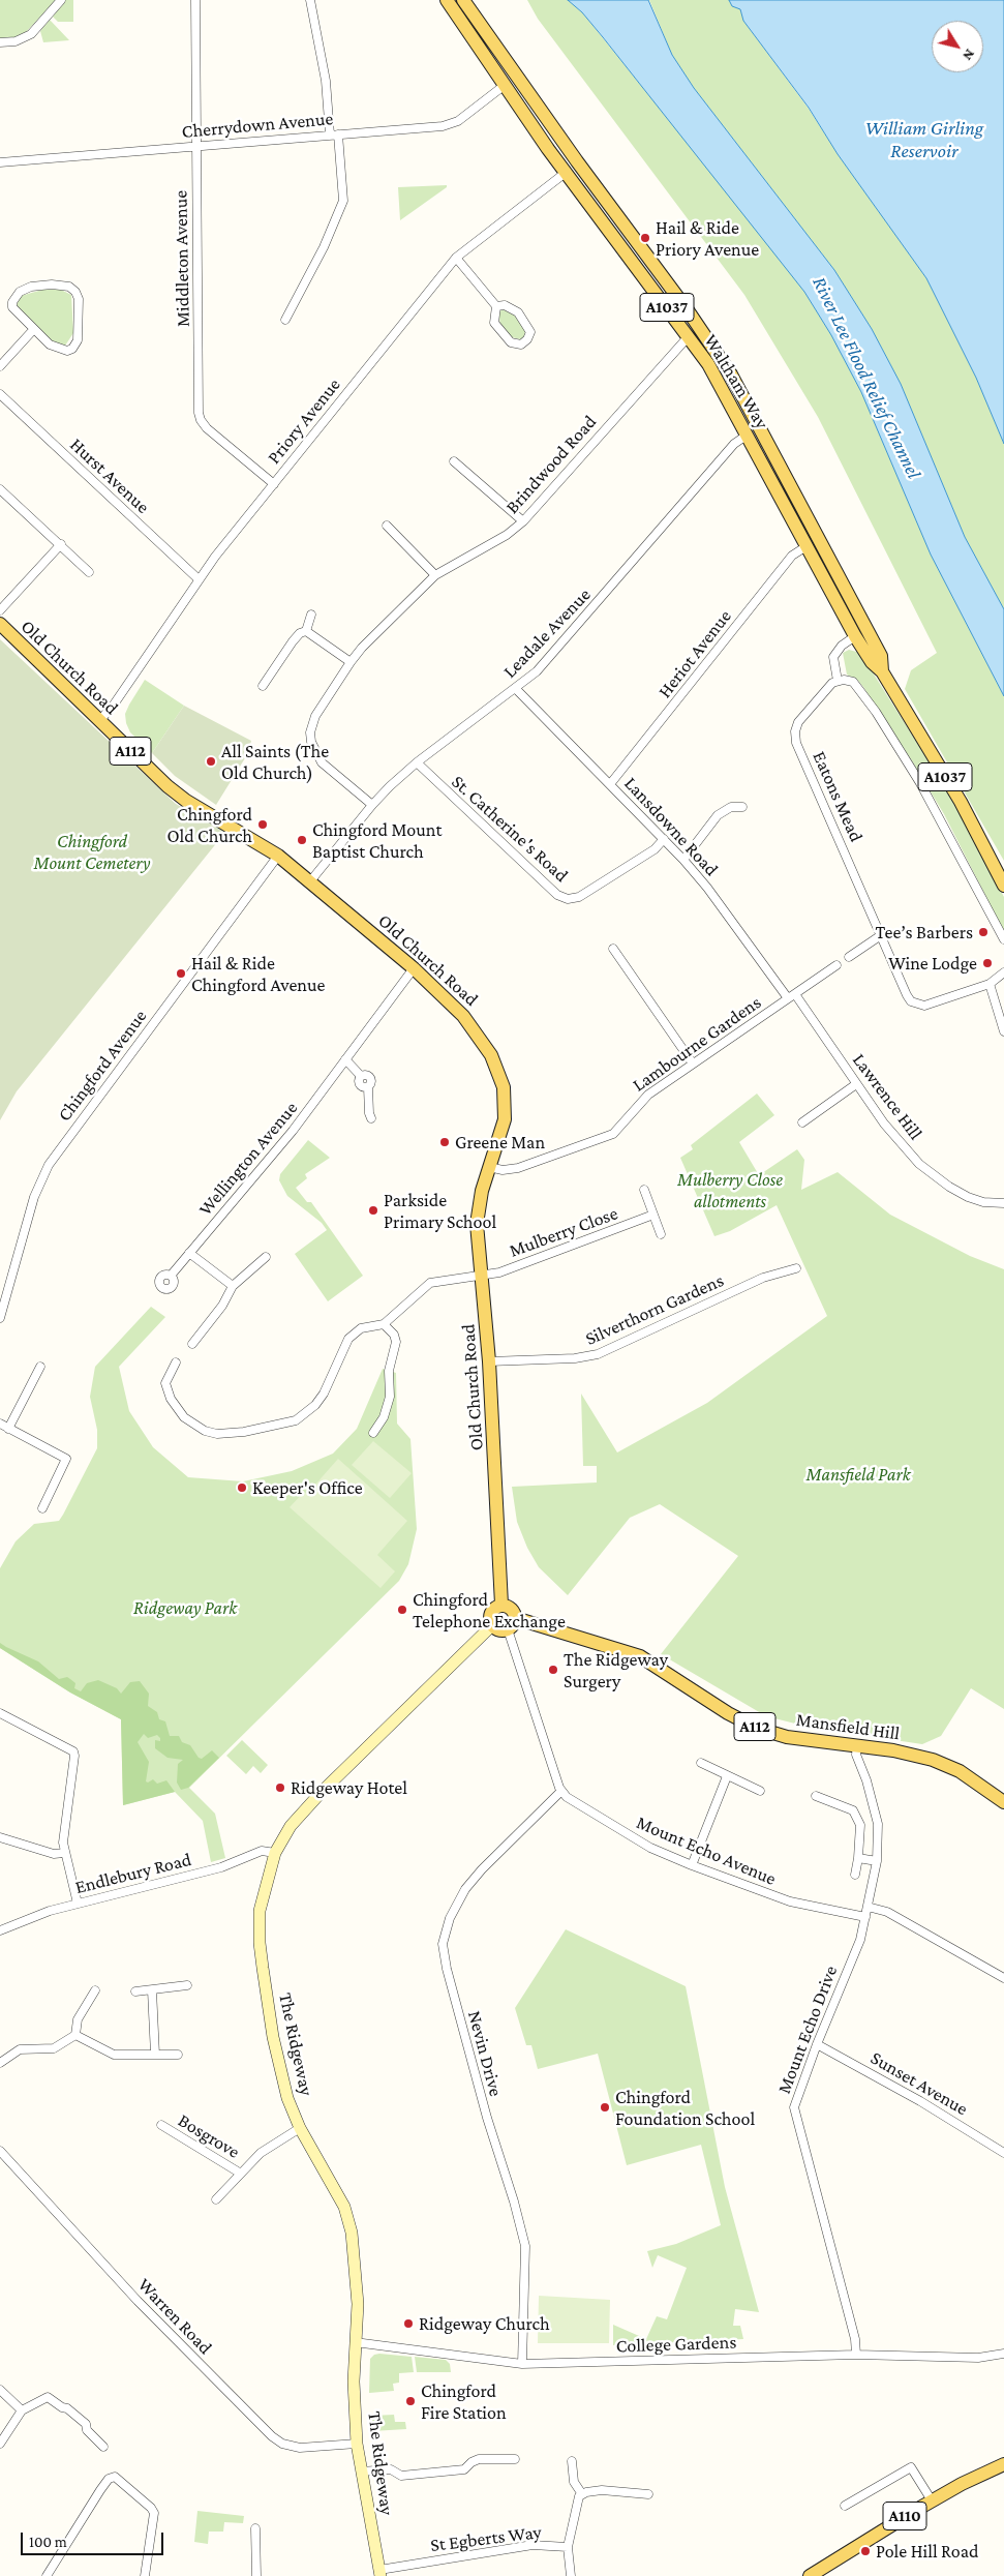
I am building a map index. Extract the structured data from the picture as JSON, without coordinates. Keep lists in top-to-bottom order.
{
  "streets": {
    "main road": [
      "A1037",
      "Waltham Way",
      "Old Church Road",
      "A112",
      "Mansfield Hill",
      "The Ridgeway",
      "A110"
    ],
    "street": [
      "Cherrydown Avenue",
      "Middleton Avenue",
      "Priory Avenue",
      "Brindwood Road",
      "Hurst Avenue",
      "Leadale Avenue",
      "Heriot Avenue",
      "Eatons Mead",
      "Lansdowne Road",
      "St. Catherine's Road",
      "Lambourne Gardens",
      "Chingford Avenue",
      "Lawrence Hill",
      "Wellington Avenue",
      "Mulberry Close",
      "Silverthorn Gardens",
      "Mount Echo Avenue",
      "Endlebury Road",
      "Mount Echo Drive",
      "Nevin Drive",
      "Sunset Avenue",
      "Bosgrove",
      "Warren Road",
      "College Gardens",
      "St Egberts Way"
    ]
  },
  "crossings": [
    ["Cherrydown Avenue", "Middleton Avenue"],
    ["Cherrydown Avenue", "Waltham Way"],
    ["Middleton Avenue", "Priory Avenue"],
    ["A1037", "Waltham Way"],
    ["Waltham Way", "Priory Avenue"],
    ["Waltham Way", "Brindwood Road"],
    ["Waltham Way", "Leadale Avenue"],
    ["Waltham Way", "Heriot Avenue"],
    ["Priory Avenue", "Hurst Avenue"],
    ["Priory Avenue", "Old Church Road"],
    ["Brindwood Road", "Leadale Avenue"],
    ["Leadale Avenue", "Old Church Road"],
    ["Leadale Avenue", "Lansdowne Road"],
    ["Leadale Avenue", "St. Catherine's Road"],
    ["Heriot Avenue", "Lansdowne Road"],
    ["Old Church Road", "A112"],
    ["Old Church Road", "Lambourne Gardens"],
    ["Old Church Road", "Chingford Avenue"],
    ["Old Church Road", "Wellington Avenue"],
    ["Old Church Road", "Mulberry Close"],
    ["Old Church Road", "Silverthorn Gardens"],
    ["Old Church Road", "Mansfield Hill"],
    ["Old Church Road", "The Ridgeway"],
    ["A112", "Mansfield Hill"],
    ["A112", "The Ridgeway"],
    ["Lansdowne Road", "St. Catherine's Road"],
    ["Lansdowne Road", "Lambourne Gardens"],
    ["Lansdowne Road", "Lawrence Hill"],
    ["Lambourne Gardens", "Lawrence Hill"],
    ["Mansfield Hill", "Mount Echo Drive"],
    ["Mansfield Hill", "The Ridgeway"],
    ["Mount Echo Avenue", "Mount Echo Drive"],
    ["Mount Echo Avenue", "Nevin Drive"],
    ["Endlebury Road", "The Ridgeway"],
    ["Mount Echo Drive", "Sunset Avenue"],
    ["Mount Echo Drive", "College Gardens"],
    ["The Ridgeway", "Bosgrove"],
    ["The Ridgeway", "Warren Road"],
    ["The Ridgeway", "College Gardens"],
    ["The Ridgeway", "St Egberts Way"],
    ["Nevin Drive", "College Gardens"]
  ],
  "water": ["William Girling Reservoir", "River Lee Flood Relief Channel"],
  "parks": [
    "Chingford Mount Cemetery",
    "Mulberry Close allotments",
    "Mansfield Park",
    "Ridgeway Park"
  ],
  "places": [
    "Hail & Ride Priory Avenue",
    "All Saints (The Old Church)",
    "Chingford Old Church",
    "Chingford Mount Baptist Church",
    "Tee’s Barbers",
    "Wine Lodge",
    "Hail & Ride Chingford Avenue",
    "Greene Man",
    "Parkside Primary School",
    "Keeper's Office",
    "Chingford Telephone Exchange",
    "The Ridgeway Surgery",
    "Ridgeway Hotel",
    "Chingford Foundation School",
    "Ridgeway Church",
    "Chingford Fire Station",
    "Pole Hill Road"
  ],
  "scale_bar": "100 m",
  "north": "bottom right"
}
